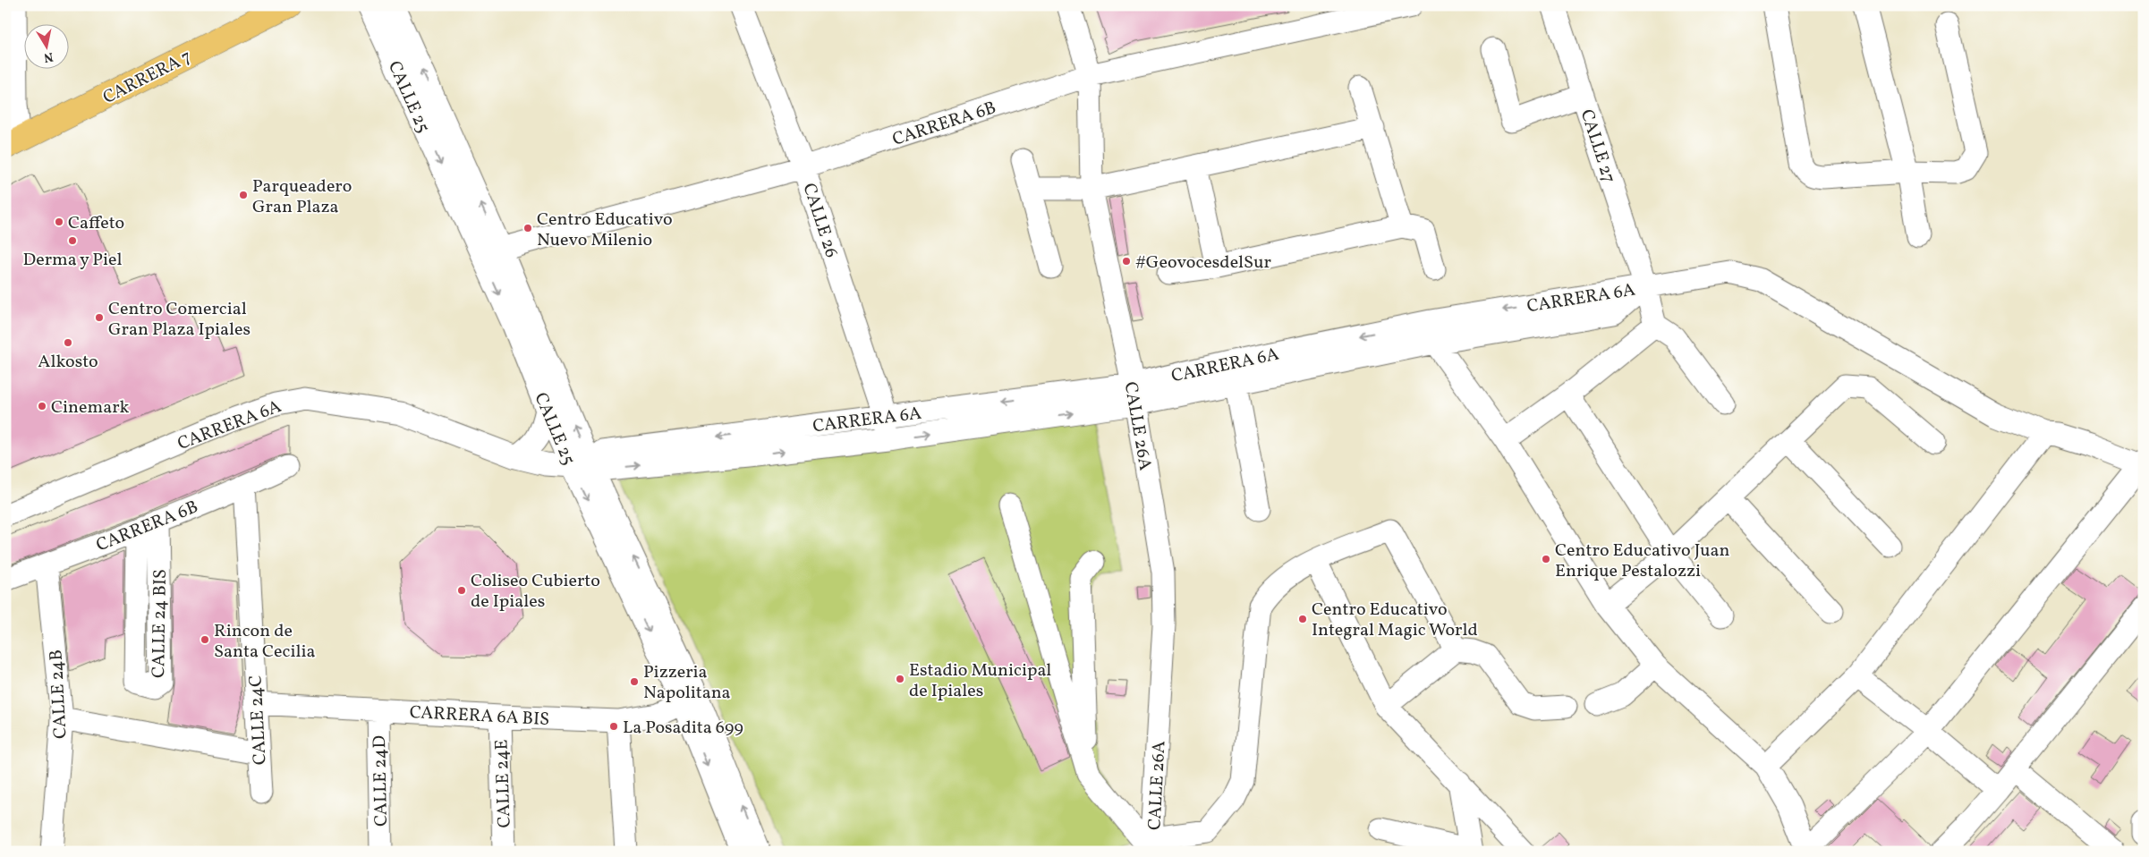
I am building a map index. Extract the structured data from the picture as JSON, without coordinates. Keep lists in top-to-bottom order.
{
  "streets": {
    "main road": ["CARRERA 7"],
    "street": [
      "CALLE 25",
      "CARRERA 6B",
      "CALLE 27",
      "CALLE 26",
      "CARRERA 6A",
      "CALLE 26A",
      "CALLE 24 BIS",
      "CALLE 24B",
      "CARRERA 6A BIS",
      "CALLE 24C",
      "CALLE 24D",
      "CALLE 24E"
    ]
  },
  "crossings": [
    ["CALLE 25", "CARRERA 6B"],
    ["CALLE 25", "CARRERA 6A"],
    ["CALLE 25", "CARRERA 6A BIS"],
    ["CARRERA 6B", "CALLE 26"],
    ["CARRERA 6B", "CALLE 26A"],
    ["CARRERA 6B", "CALLE 24 BIS"],
    ["CARRERA 6B", "CALLE 24B"],
    ["CARRERA 6B", "CALLE 24C"],
    ["CALLE 27", "CARRERA 6A"],
    ["CALLE 26", "CARRERA 6A"],
    ["CARRERA 6A", "CALLE 26A"],
    ["CARRERA 6A BIS", "CALLE 24C"],
    ["CARRERA 6A BIS", "CALLE 24D"],
    ["CARRERA 6A BIS", "CALLE 24E"]
  ],
  "places": [
    "Parqueadero Gran Plaza",
    "Caffeto",
    "Centro Educativo Nuevo Milenio",
    "Derma y Piel",
    "#GeovocesdelSur",
    "Centro Comercial Gran Plaza Ipiales",
    "Alkosto",
    "Cinemark",
    "Centro Educativo Juan Enrique Pestalozzi",
    "Coliseo Cubierto de Ipiales",
    "Centro Educativo Integral Magic World",
    "Rincon de Santa Cecilia",
    "Estadio Municipal de Ipiales",
    "Pizzeria Napolitana",
    "La Posadita 699"
  ],
  "north": "bottom"
}
